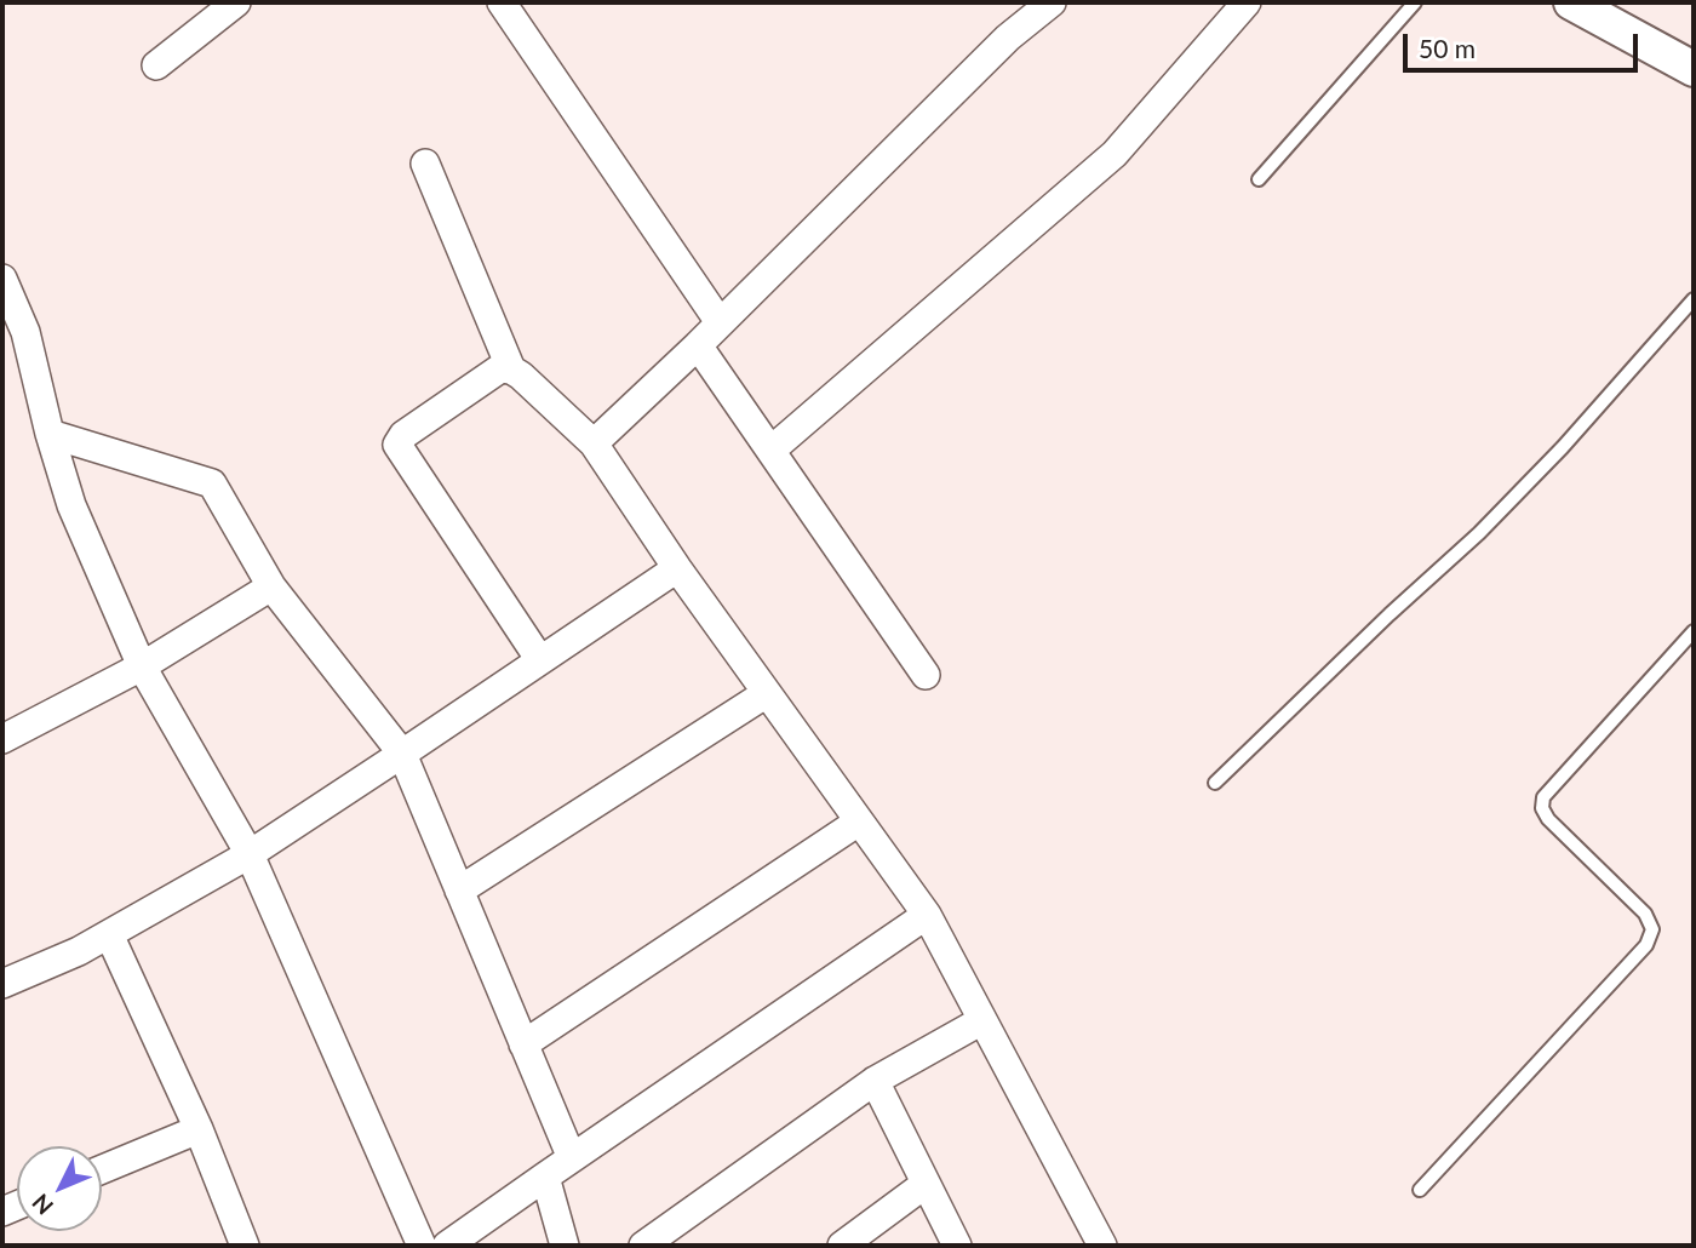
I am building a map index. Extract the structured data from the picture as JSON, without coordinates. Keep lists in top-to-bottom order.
{
  "scale_bar": "50 m",
  "north": "bottom left"
}
